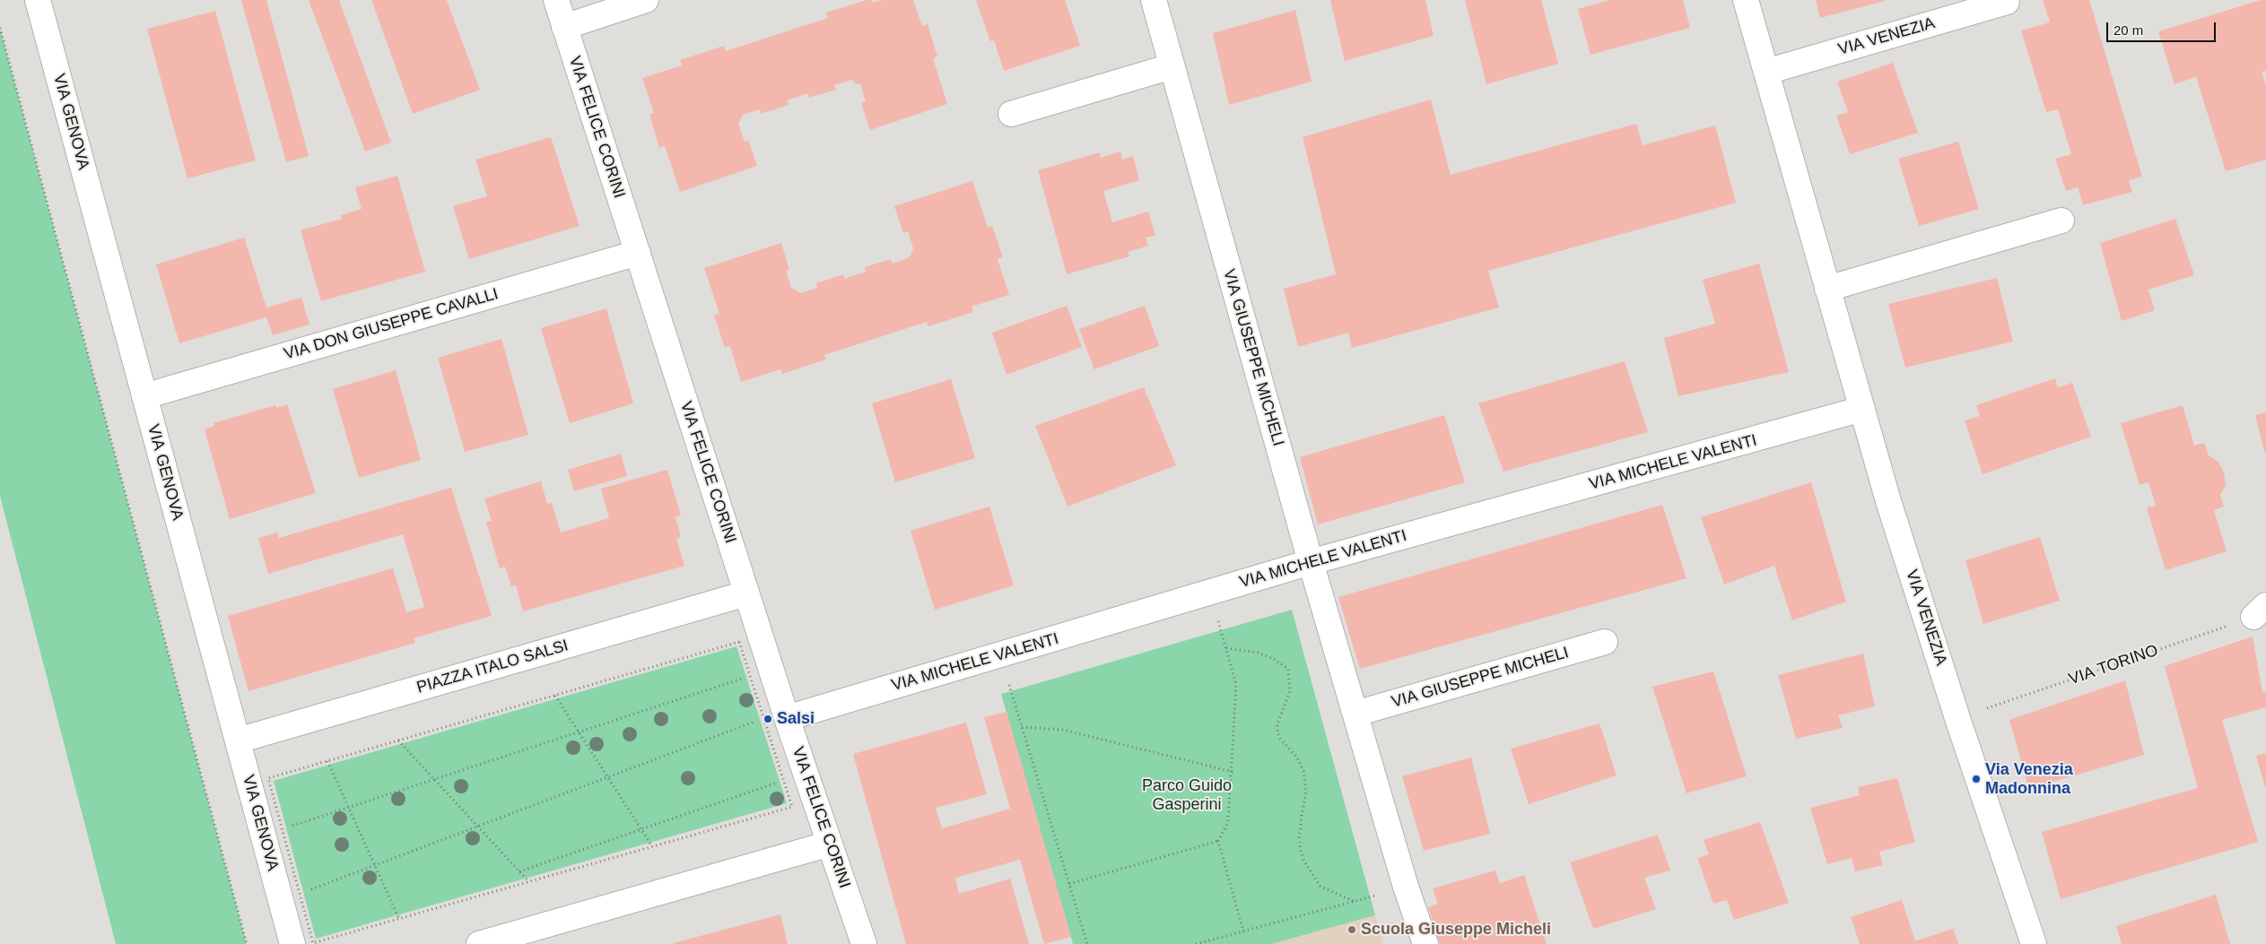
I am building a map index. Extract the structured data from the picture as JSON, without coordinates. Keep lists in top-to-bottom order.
{
  "streets": {
    "street": [
      "VIA VENEZIA",
      "VIA GENOVA",
      "VIA FELICE CORINI",
      "VIA DON GIUSEPPE CAVALLI",
      "VIA GIUSEPPE MICHELI",
      "VIA MICHELE VALENTI",
      "PIAZZA ITALO SALSI"
    ],
    "path": ["VIA TORINO"]
  },
  "crossings": [
    ["VIA VENEZIA", "VIA MICHELE VALENTI"],
    ["VIA VENEZIA", "VIA TORINO"],
    ["VIA GENOVA", "VIA DON GIUSEPPE CAVALLI"],
    ["VIA GENOVA", "PIAZZA ITALO SALSI"],
    ["VIA FELICE CORINI", "VIA DON GIUSEPPE CAVALLI"],
    ["VIA FELICE CORINI", "VIA MICHELE VALENTI"],
    ["VIA FELICE CORINI", "PIAZZA ITALO SALSI"],
    ["VIA GIUSEPPE MICHELI", "VIA MICHELE VALENTI"]
  ],
  "parks": ["Parco Guido Gasperini"],
  "places": ["Salsi", "Via Venezia Madonnina", "Scuola Giuseppe Micheli"],
  "scale_bar": "20 m"
}
